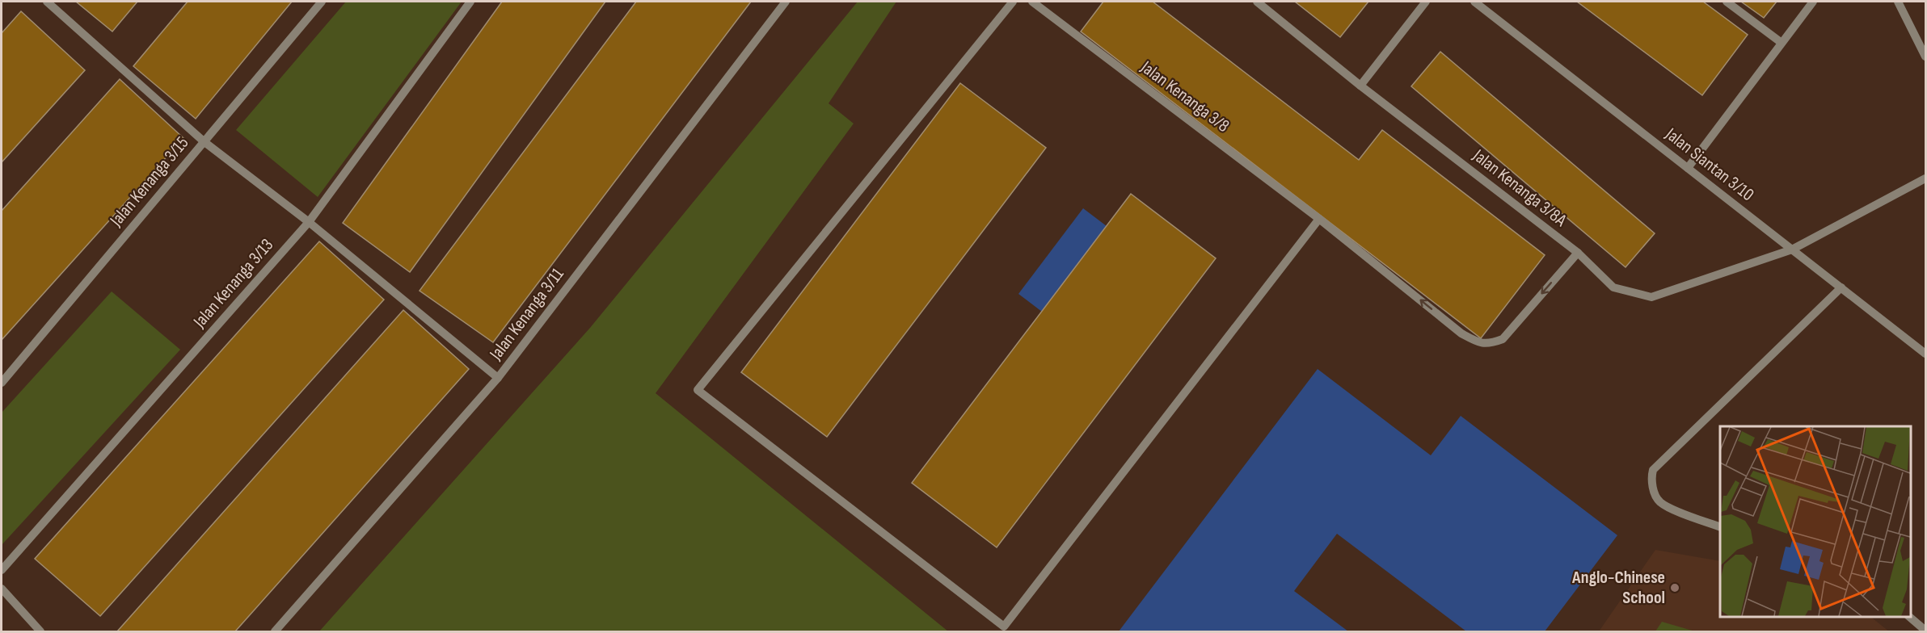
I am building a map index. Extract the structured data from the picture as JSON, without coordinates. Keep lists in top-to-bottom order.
{
  "streets": {
    "street": [
      "Jalan Kenanga 3/8",
      "Jalan Siantan 3/10",
      "Jalan Kenanga 3/15",
      "Jalan Kenanga 3/8A",
      "Jalan Kenanga 3/13",
      "Jalan Kenanga 3/11"
    ]
  },
  "crossings": [
    ["Jalan Kenanga 3/8", "Jalan Kenanga 3/8A"],
    ["Jalan Siantan 3/10", "Jalan Kenanga 3/8A"]
  ],
  "places": ["Anglo-Chinese School"]
}
